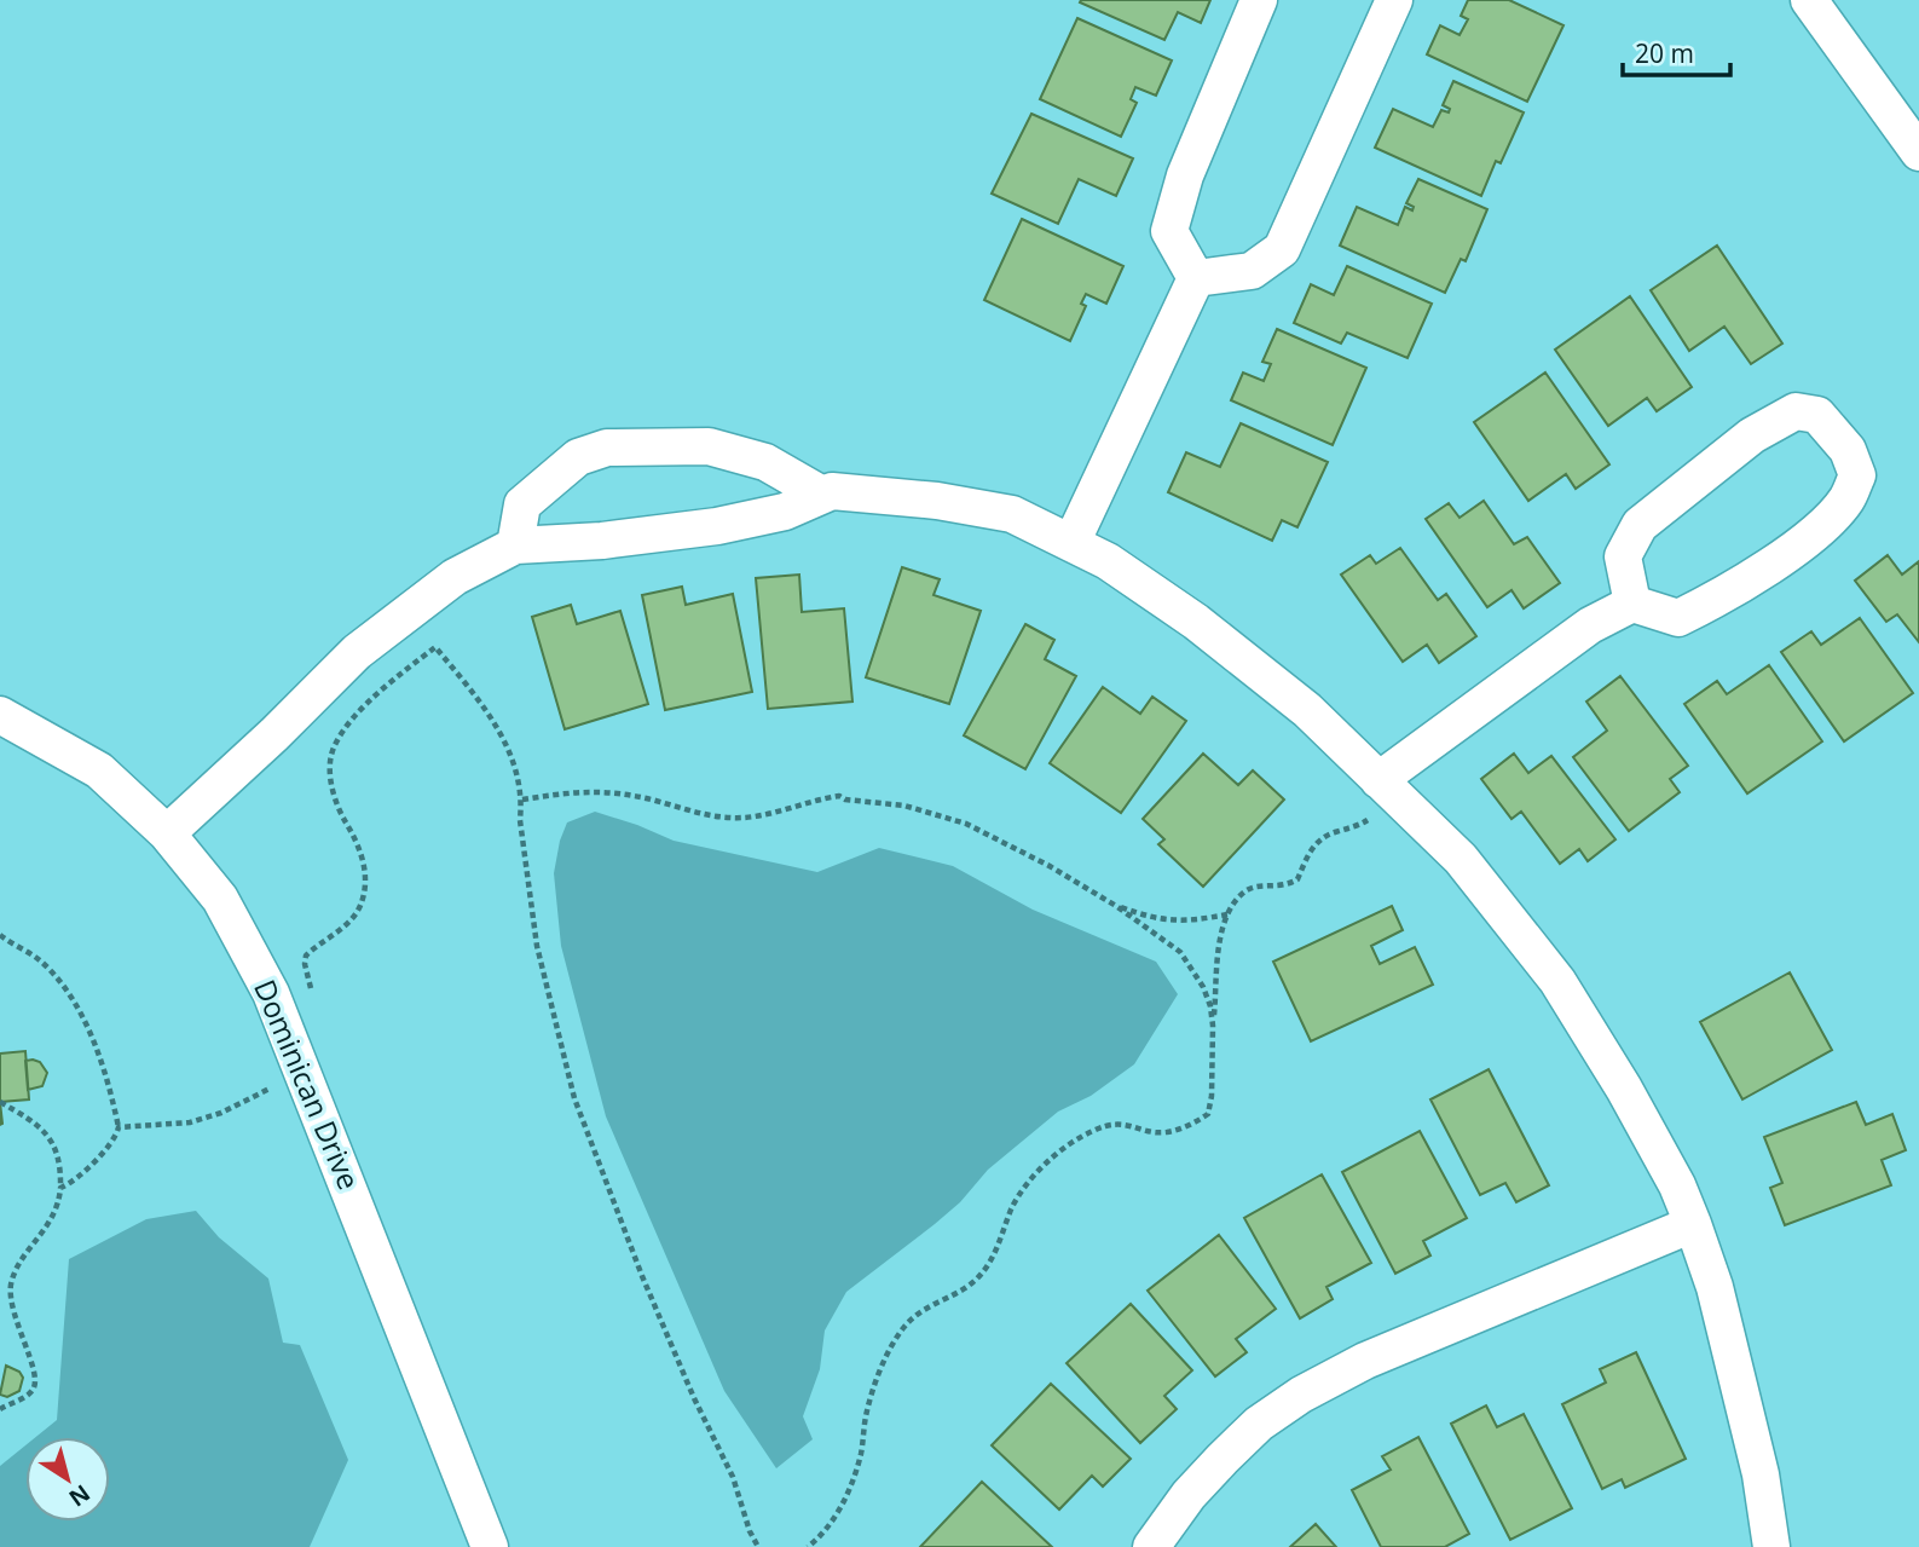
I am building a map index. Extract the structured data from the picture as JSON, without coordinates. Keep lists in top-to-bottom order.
{
  "streets": {
    "street": ["Dominican Drive"]
  },
  "scale_bar": "20 m",
  "north": "bottom right"
}
